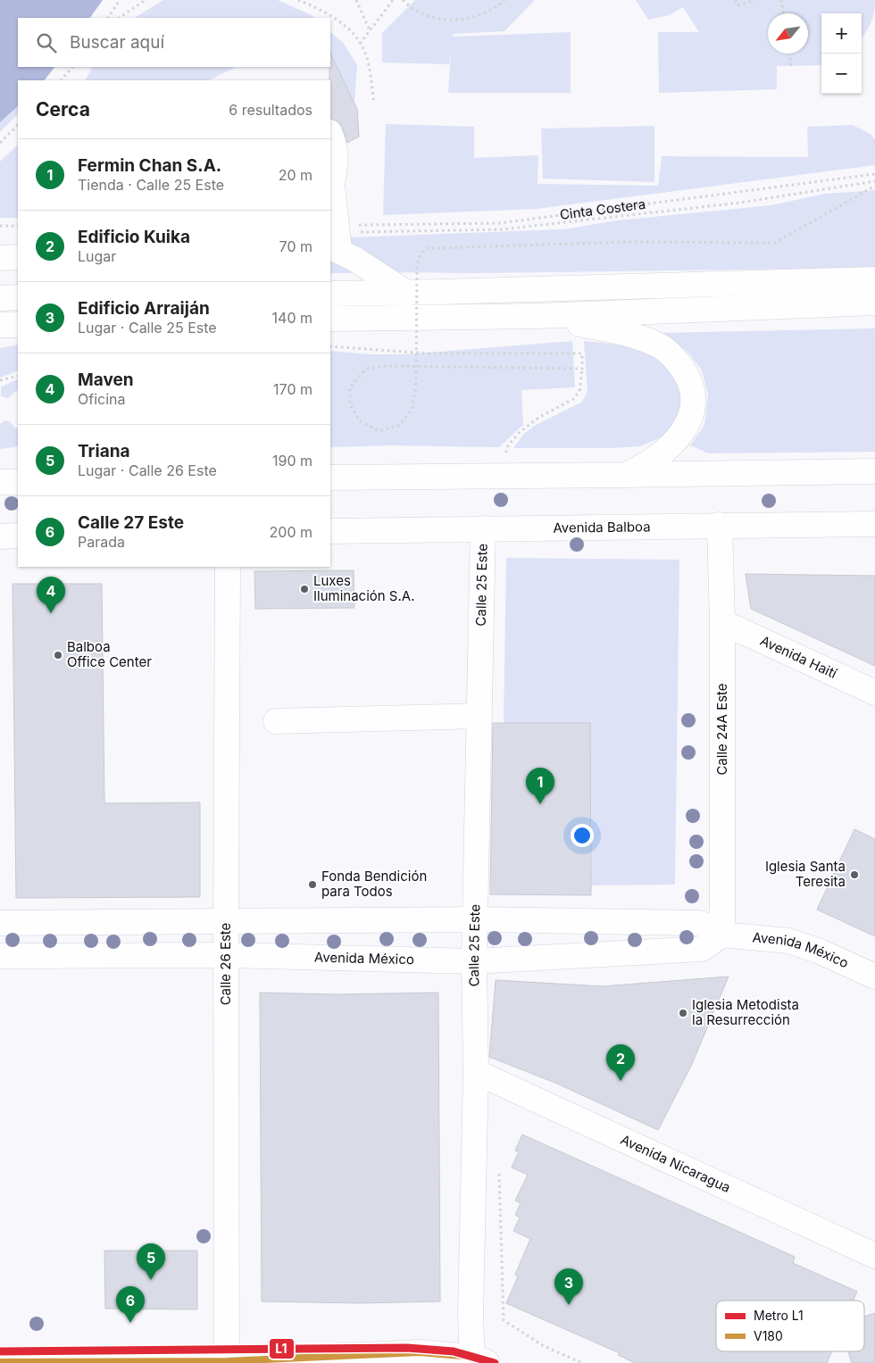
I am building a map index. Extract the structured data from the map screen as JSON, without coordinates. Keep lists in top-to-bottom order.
{
  "streets": {
    "main road": [
      "Avenida Balboa",
      "Calle 25 Este",
      "Avenida Haití",
      "Calle 24A Este",
      "Avenida México",
      "Calle 26 Este",
      "Avenida Nicaragua"
    ],
    "path": ["Cinta Costera"]
  },
  "crossings": [
    ["Avenida Balboa", "Calle 25 Este"],
    ["Avenida Balboa", "Calle 24A Este"],
    ["Calle 25 Este", "Avenida México"],
    ["Calle 25 Este", "Avenida Nicaragua"],
    ["Avenida Haití", "Calle 24A Este"],
    ["Calle 24A Este", "Avenida México"],
    ["Avenida México", "Calle 26 Este"]
  ],
  "places": [
    "Luxes Iluminación S.A.",
    "Balboa Office Center",
    "Iglesia Santa Teresita",
    "Fonda Bendición para Todos",
    "Iglesia Metodista la Resurrección"
  ],
  "lines": ["metro line L1", "transit line V180"],
  "legend": ["Metro L1", "V180"],
  "north": "bottom left",
  "page": {
    "map_buttons": ["+", "−"],
    "search": "Buscar aquí",
    "heading": ["Cerca", "6 resultados"],
    "list": [
      {
        "mark": "1",
        "name": "Fermin Chan S.A.",
        "note": "Tienda · Calle 25 Este",
        "value": "20 m"
      },
      {
        "mark": "2",
        "name": "Edificio Kuika",
        "note": "Lugar",
        "value": "70 m"
      },
      {
        "mark": "3",
        "name": "Edificio Arraiján",
        "note": "Lugar · Calle 25 Este",
        "value": "140 m"
      },
      {
        "mark": "4",
        "name": "Maven",
        "note": "Oficina",
        "value": "170 m"
      },
      {
        "mark": "5",
        "name": "Triana",
        "note": "Lugar · Calle 26 Este",
        "value": "190 m"
      },
      {
        "mark": "6",
        "name": "Calle 27 Este",
        "note": "Parada",
        "value": "200 m"
      }
    ],
    "pins": [
      "4",
      "1",
      "2",
      "5",
      "3",
      "6"
    ]
  }
}
